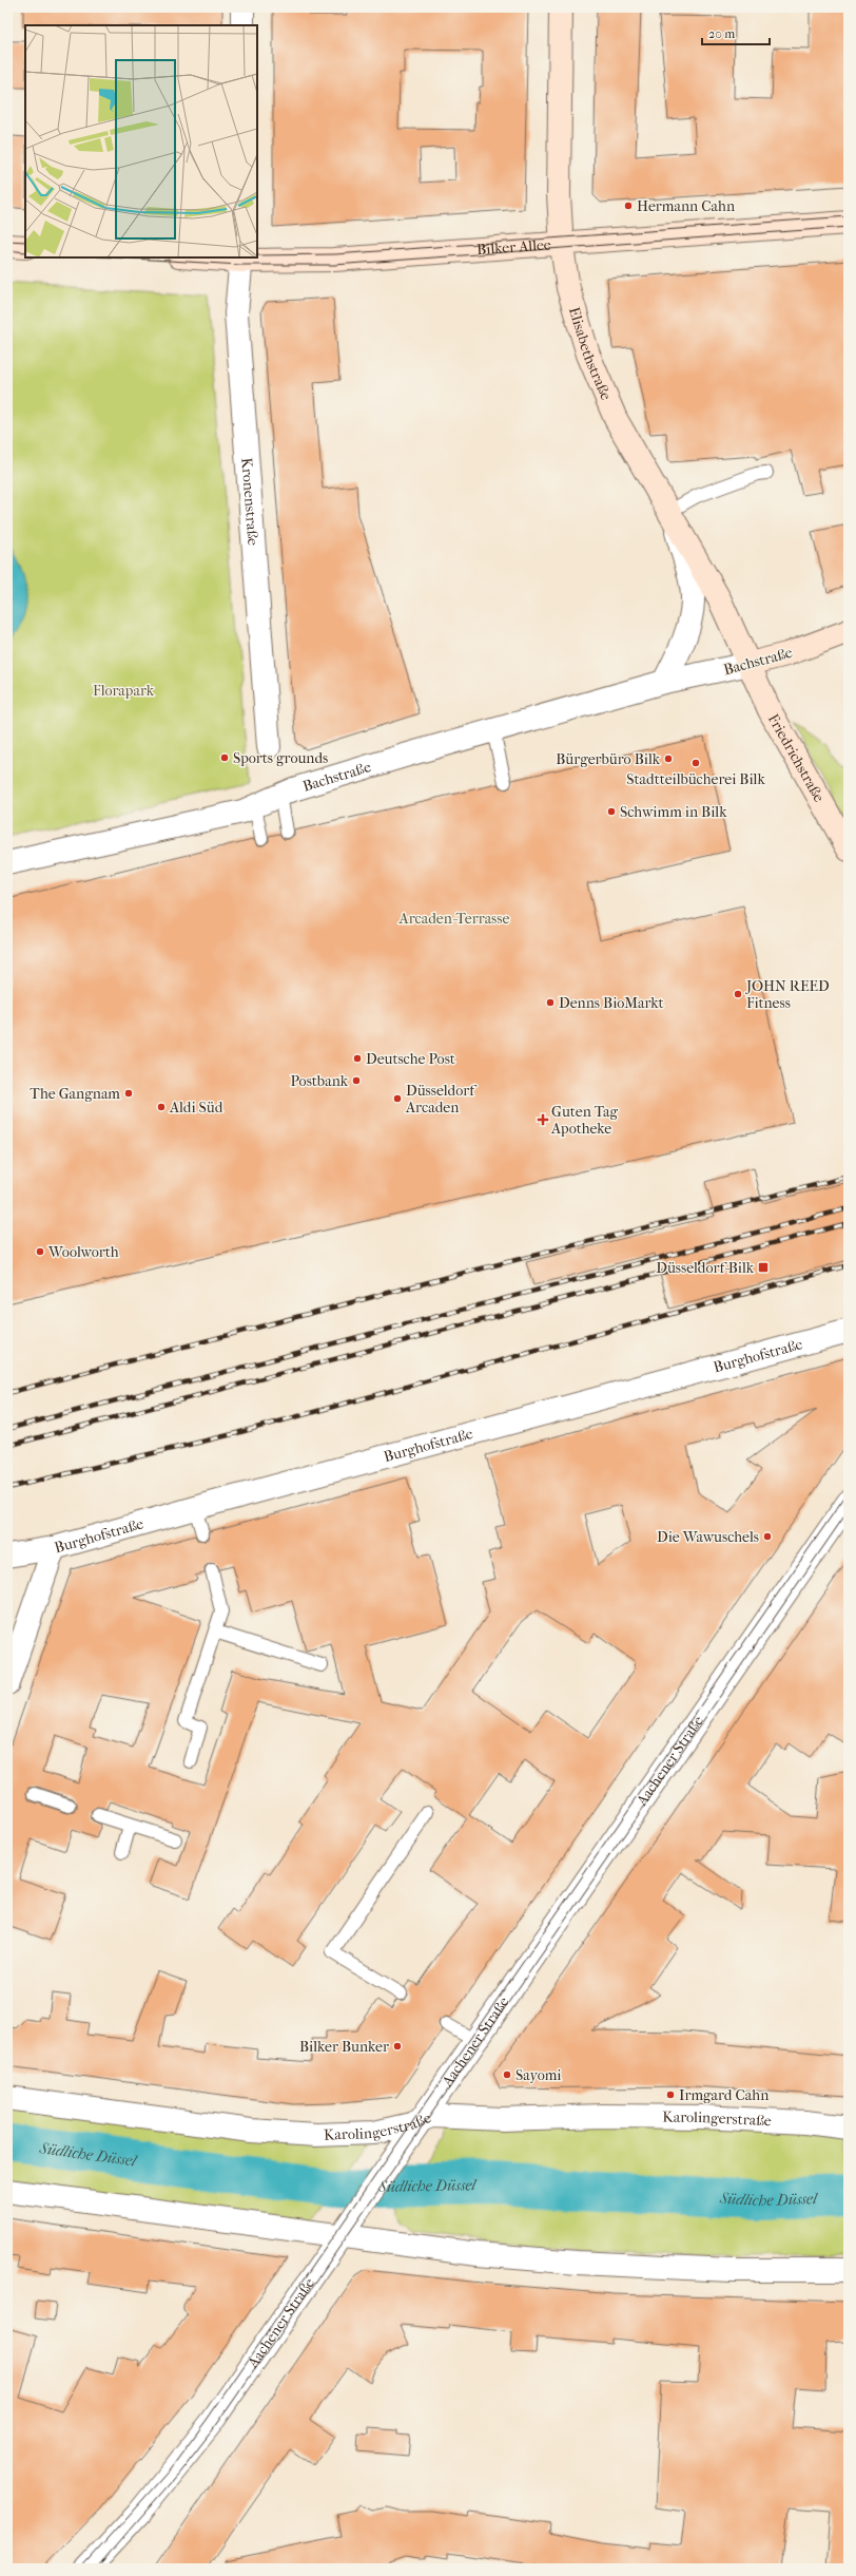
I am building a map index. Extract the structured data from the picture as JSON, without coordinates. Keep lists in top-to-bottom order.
{
  "streets": {
    "main road": [
      "Bilker Allee",
      "Elisabethstraße",
      "Bachstraße",
      "Friedrichstraße"
    ],
    "street": [
      "Kronenstraße",
      "Burghofstraße",
      "Aachener Straße",
      "Karolingerstraße"
    ]
  },
  "crossings": [
    ["Bilker Allee", "Elisabethstraße"],
    ["Bilker Allee", "Kronenstraße"],
    ["Elisabethstraße", "Bachstraße"],
    ["Elisabethstraße", "Friedrichstraße"],
    ["Bachstraße", "Friedrichstraße"],
    ["Aachener Straße", "Karolingerstraße"]
  ],
  "water": ["Südliche Düssel"],
  "parks": ["Florapark", "Arcaden-Terrasse"],
  "places": {
    "other": [
      "Hermann Cahn",
      "Sports grounds",
      "Bürgerbüro Bilk",
      "Stadtteilbücherei Bilk",
      "Schwimm in Bilk",
      "JOHN REED Fitness",
      "Denns BioMarkt",
      "Deutsche Post",
      "Postbank",
      "The Gangnam",
      "Düsseldorf Arcaden",
      "Aldi Süd",
      "Woolworth",
      "Die Wawuschels",
      "Bilker Bunker",
      "Sayomi",
      "Irmgard Cahn"
    ],
    "health": ["Guten Tag Apotheke"],
    "transit": ["Düsseldorf-Bilk"]
  },
  "scale_bar": "20 m"
}
